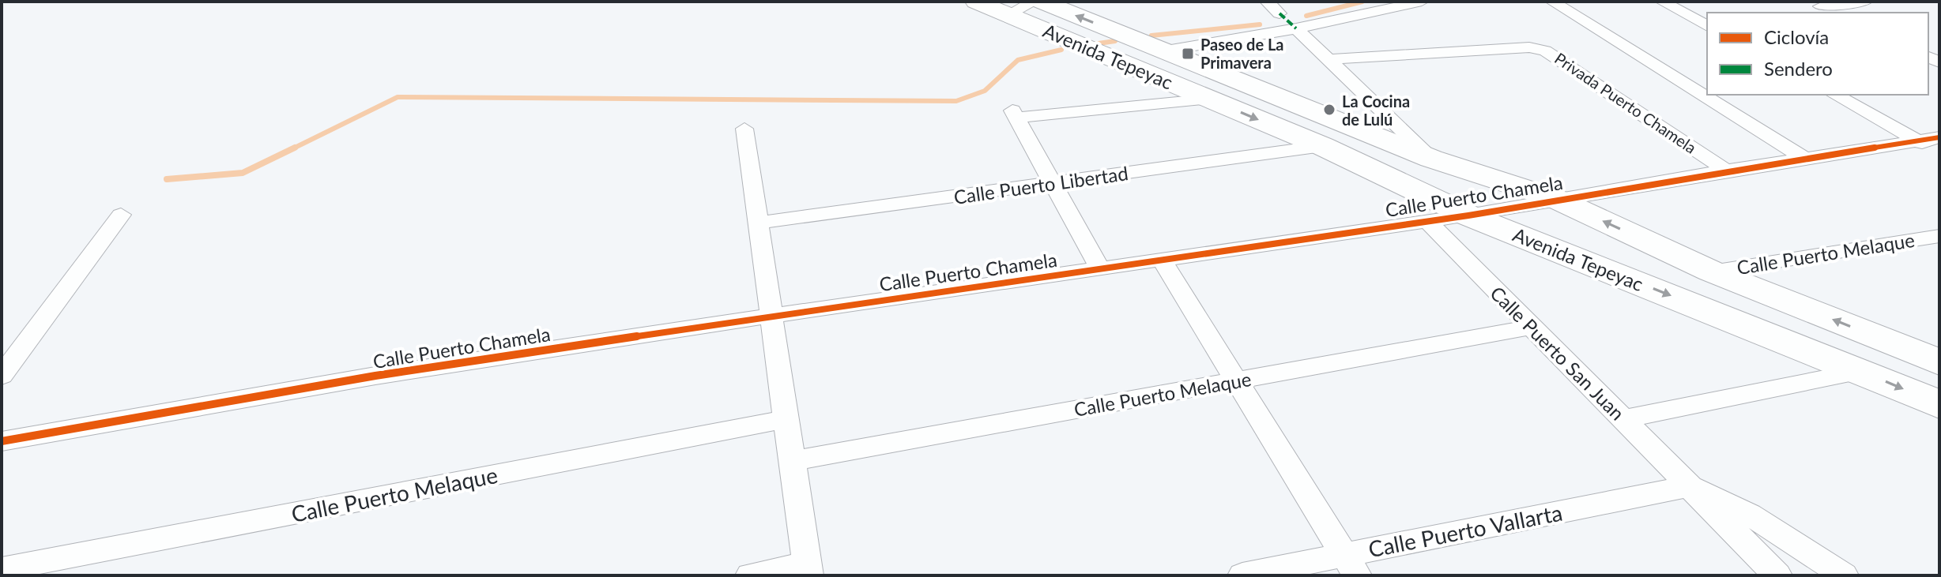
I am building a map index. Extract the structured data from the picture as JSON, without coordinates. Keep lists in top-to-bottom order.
{
  "streets": {
    "main road": ["Avenida Tepeyac"],
    "street": [
      "Privada Puerto Chamela",
      "Calle Puerto Libertad",
      "Calle Puerto Chamela",
      "Calle Puerto Melaque",
      "Calle Puerto San Juan",
      "Calle Puerto Vallarta"
    ]
  },
  "crossings": [
    ["Avenida Tepeyac", "Calle Puerto Libertad"],
    ["Avenida Tepeyac", "Calle Puerto Chamela"],
    ["Avenida Tepeyac", "Calle Puerto Melaque"],
    ["Privada Puerto Chamela", "Calle Puerto Chamela"],
    ["Calle Puerto Chamela", "Calle Puerto San Juan"],
    ["Calle Puerto Melaque", "Calle Puerto San Juan"],
    ["Calle Puerto San Juan", "Calle Puerto Vallarta"]
  ],
  "places": {
    "transit": ["Paseo de La Primavera"],
    "other": ["La Cocina de Lulú"]
  },
  "legend": ["Ciclovía", "Sendero"]
}
